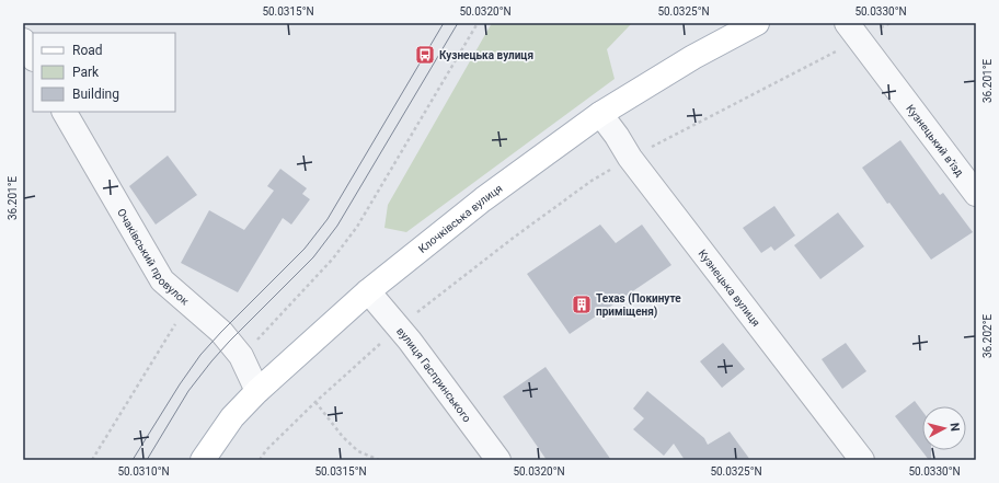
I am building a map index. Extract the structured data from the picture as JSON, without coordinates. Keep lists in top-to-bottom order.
{
  "streets": {
    "main road": ["Клочківська вулиця"],
    "street": [
      "Кузнецький в’їзд",
      "Очаківський провулок",
      "Кузнецька вулиця",
      "вулиця Гаспринського"
    ]
  },
  "crossings": [
    ["Клочківська вулиця", "Очаківський провулок"],
    ["Клочківська вулиця", "Кузнецька вулиця"],
    ["Клочківська вулиця", "вулиця Гаспринського"]
  ],
  "places": {
    "bus stop": ["Кузнецька вулиця"],
    "building": ["Texas (Покинуте приміщеня)"]
  },
  "legend": ["Road", "Park", "Building"],
  "north": "right",
  "coordinates": [
    "50.0315°N",
    "50.0320°N",
    "50.0325°N",
    "50.0330°N",
    "36.201°E",
    "36.202°E",
    "50.0310°N"
  ]
}
